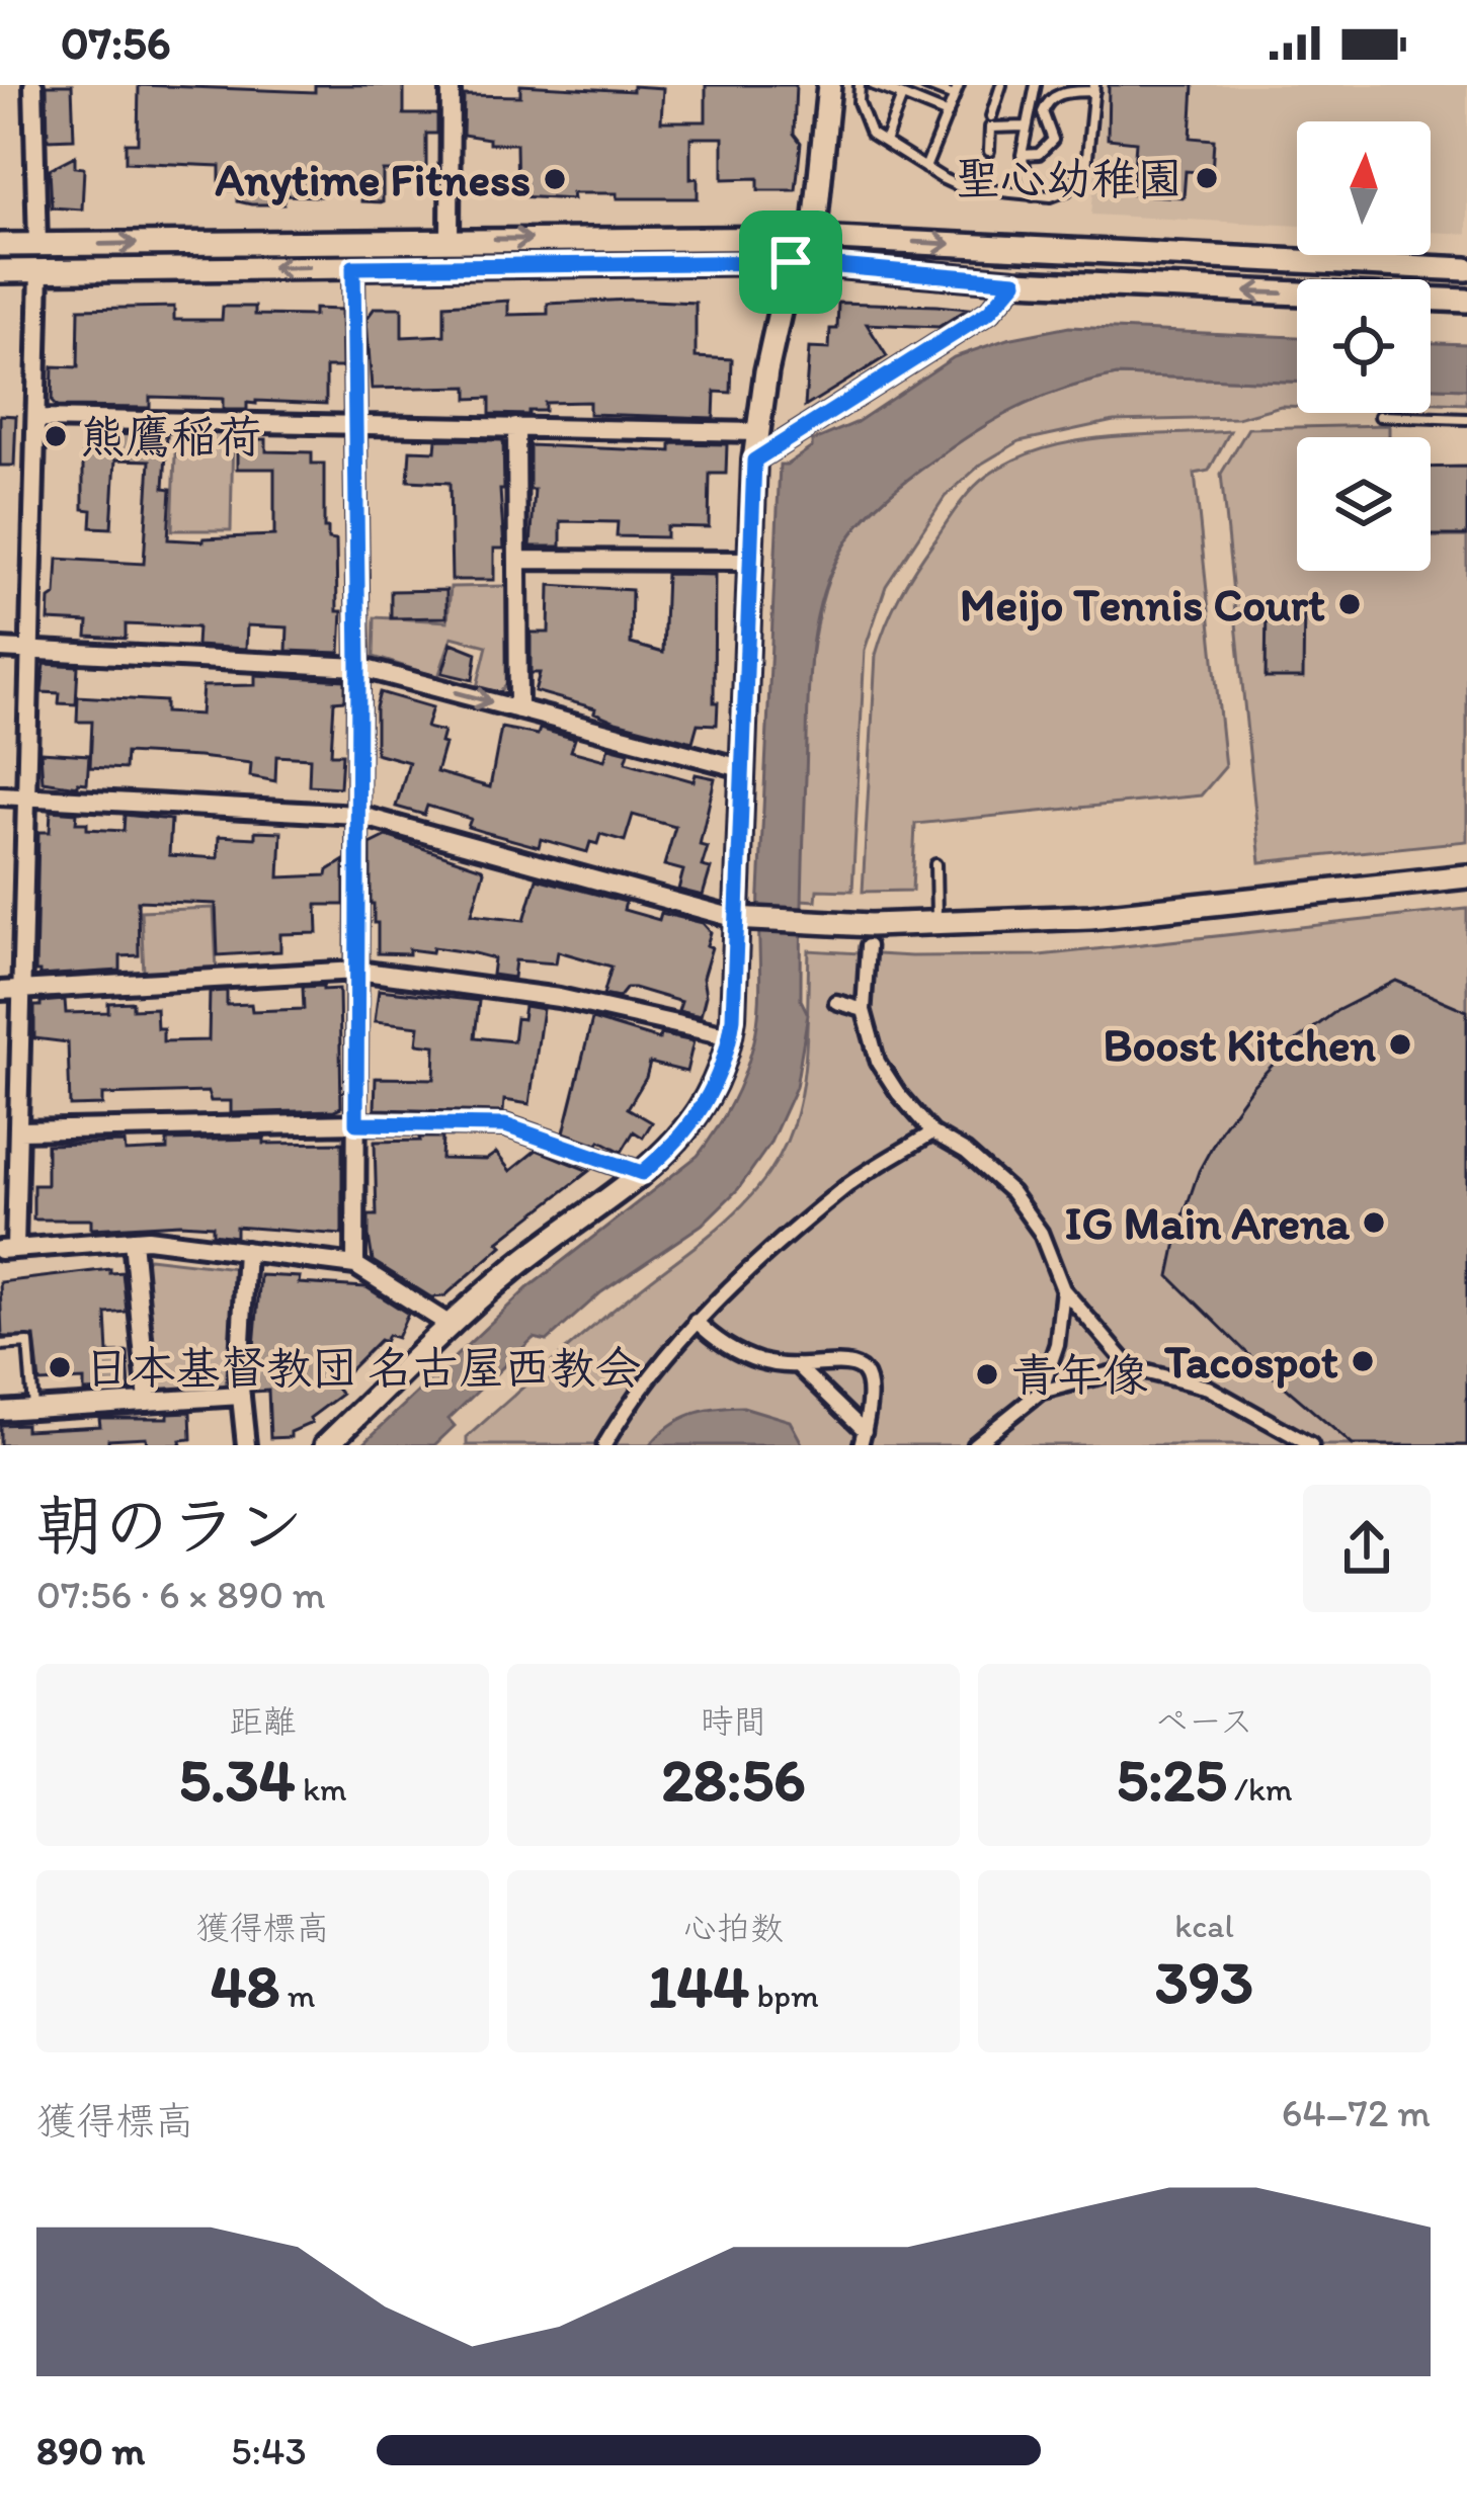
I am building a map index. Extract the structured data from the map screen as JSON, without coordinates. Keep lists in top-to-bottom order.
{
  "places": [
    "聖心幼稚園",
    "Anytime Fitness",
    "熊鷹稲荷",
    "Meijo Tennis Court",
    "Boost Kitchen",
    "IG Main Arena",
    "Tacospot",
    "日本基督教団 名古屋西教会",
    "青年像"
  ],
  "north": "top",
  "page": {
    "status": "07:56",
    "heading": ["朝のラン", "07:56 · 6 × 890 m"],
    "stats": [
      ["距離", "5.34 km"],
      ["時間", "28:56"],
      ["ペース", "5:25 /km"],
      ["獲得標高", "48 m"],
      ["心拍数", "144 bpm"],
      ["kcal", "393"]
    ],
    "chart": ["獲得標高", "64–72 m"],
    "list": [
      {
        "name": "890 m",
        "note": "5:43"
      }
    ]
  }
}
